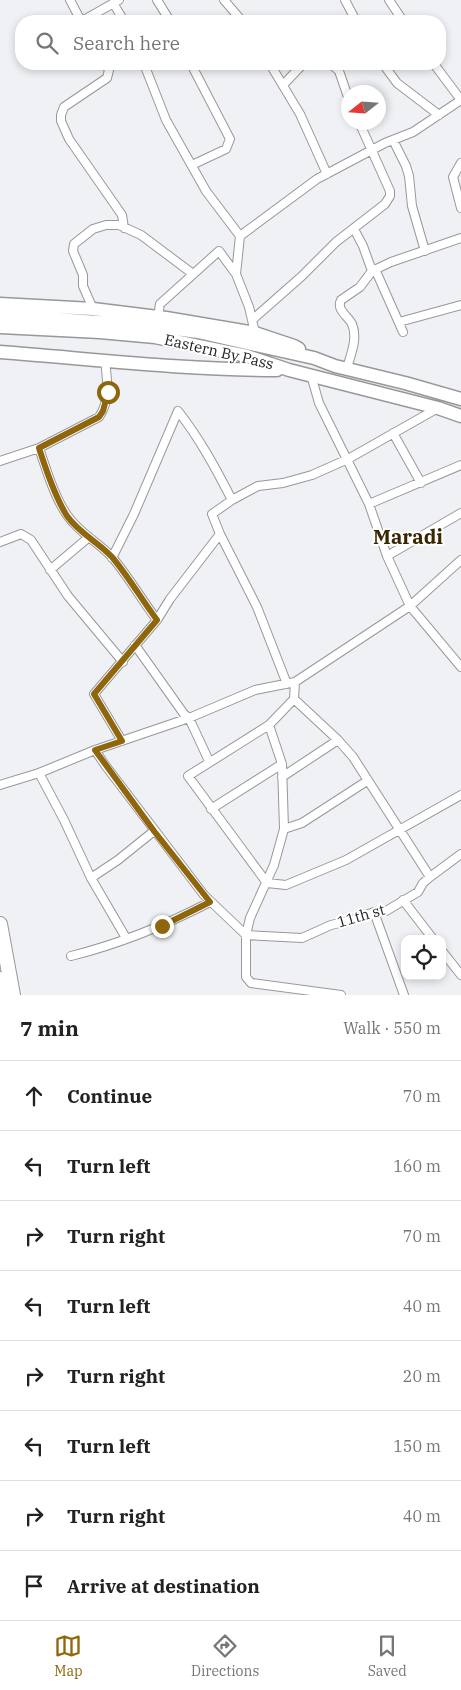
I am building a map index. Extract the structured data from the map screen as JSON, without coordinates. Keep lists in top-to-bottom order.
{
  "streets": {
    "main road": ["Eastern By Pass"],
    "street": ["11th st"]
  },
  "districts": ["Maradi"],
  "north": "left",
  "page": {
    "search": "Search here",
    "heading": ["7 min", "Walk · 550 m"],
    "list": [
      ["Continue", "70 m"],
      ["Turn left", "160 m"],
      ["Turn right", "70 m"],
      ["Turn left", "40 m"],
      ["Turn right", "20 m"],
      ["Turn left", "150 m"],
      ["Turn right", "40 m"],
      "Arrive at destination"
    ],
    "nav": ["Map", "Directions", "Saved"]
  }
}
